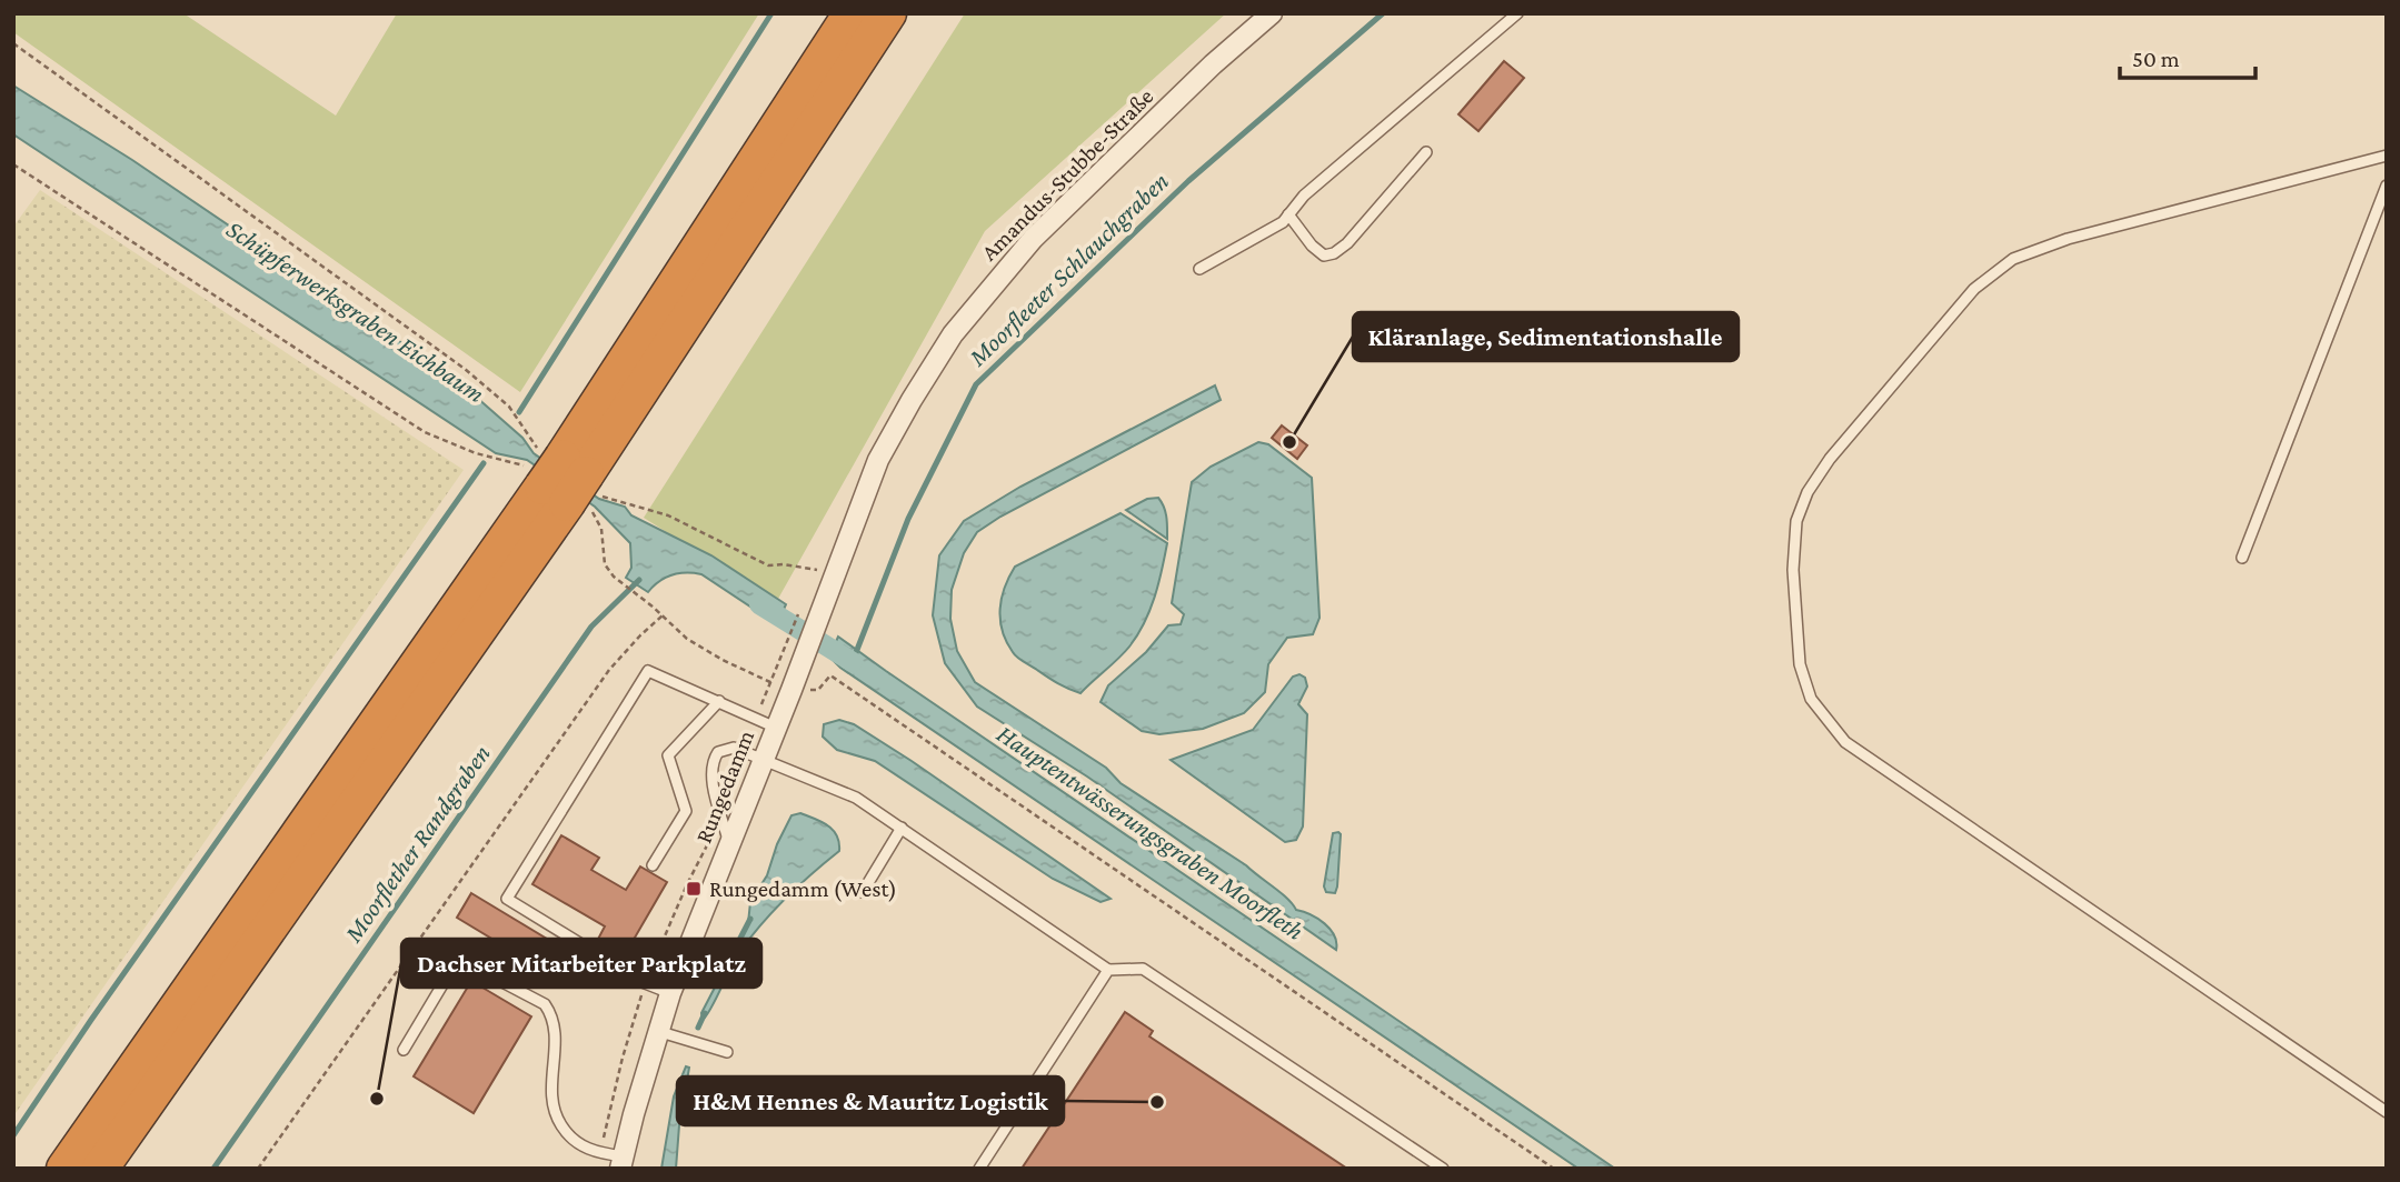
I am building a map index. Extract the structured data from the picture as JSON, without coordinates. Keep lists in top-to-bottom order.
{
  "streets": {
    "street": ["Amandus-Stubbe-Straße", "Rungedamm"]
  },
  "crossings": [
    ["Amandus-Stubbe-Straße", "Rungedamm"]
  ],
  "water": [
    "Moorfleeter Schlauchgraben",
    "Schüpferwerksgraben Eichbaum",
    "Hauptentwässerungsgraben Moorfleth",
    "Moorflether Randgraben"
  ],
  "places": {
    "other": ["Kläranlage, Sedimentationshalle", "Dachser Mitarbeiter Parkplatz", "H&M Hennes & Mauritz Logistik"],
    "transit": ["Rungedamm (West)"]
  },
  "scale_bar": "50 m"
}
